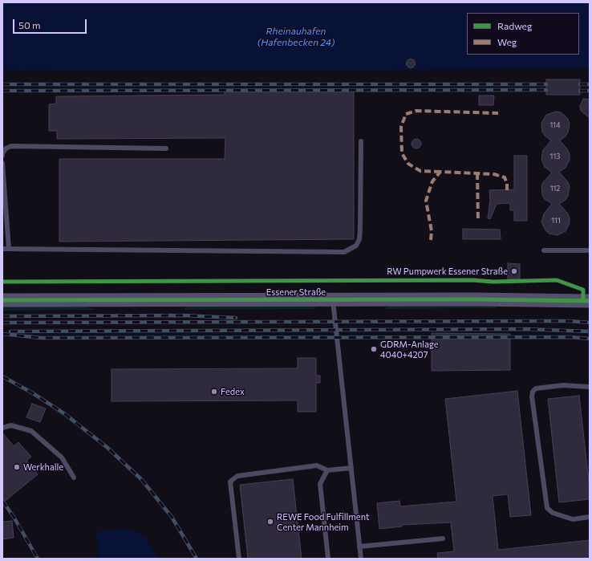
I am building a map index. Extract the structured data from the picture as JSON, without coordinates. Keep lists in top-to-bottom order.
{
  "streets": {
    "street": ["Essener Straße"]
  },
  "water": ["Rheinauhafen (Hafenbecken 24)"],
  "places": [
    "RW Pumpwerk Essener Straße",
    "GDRM-Anlage 4040+4207",
    "Fedex",
    "Werkhalle",
    "REWE Food Fulfillment Center Mannheim"
  ],
  "house_numbers": [
    "114",
    "113",
    "112",
    "111"
  ],
  "legend": ["Radweg", "Weg"],
  "scale_bar": "50 m"
}
